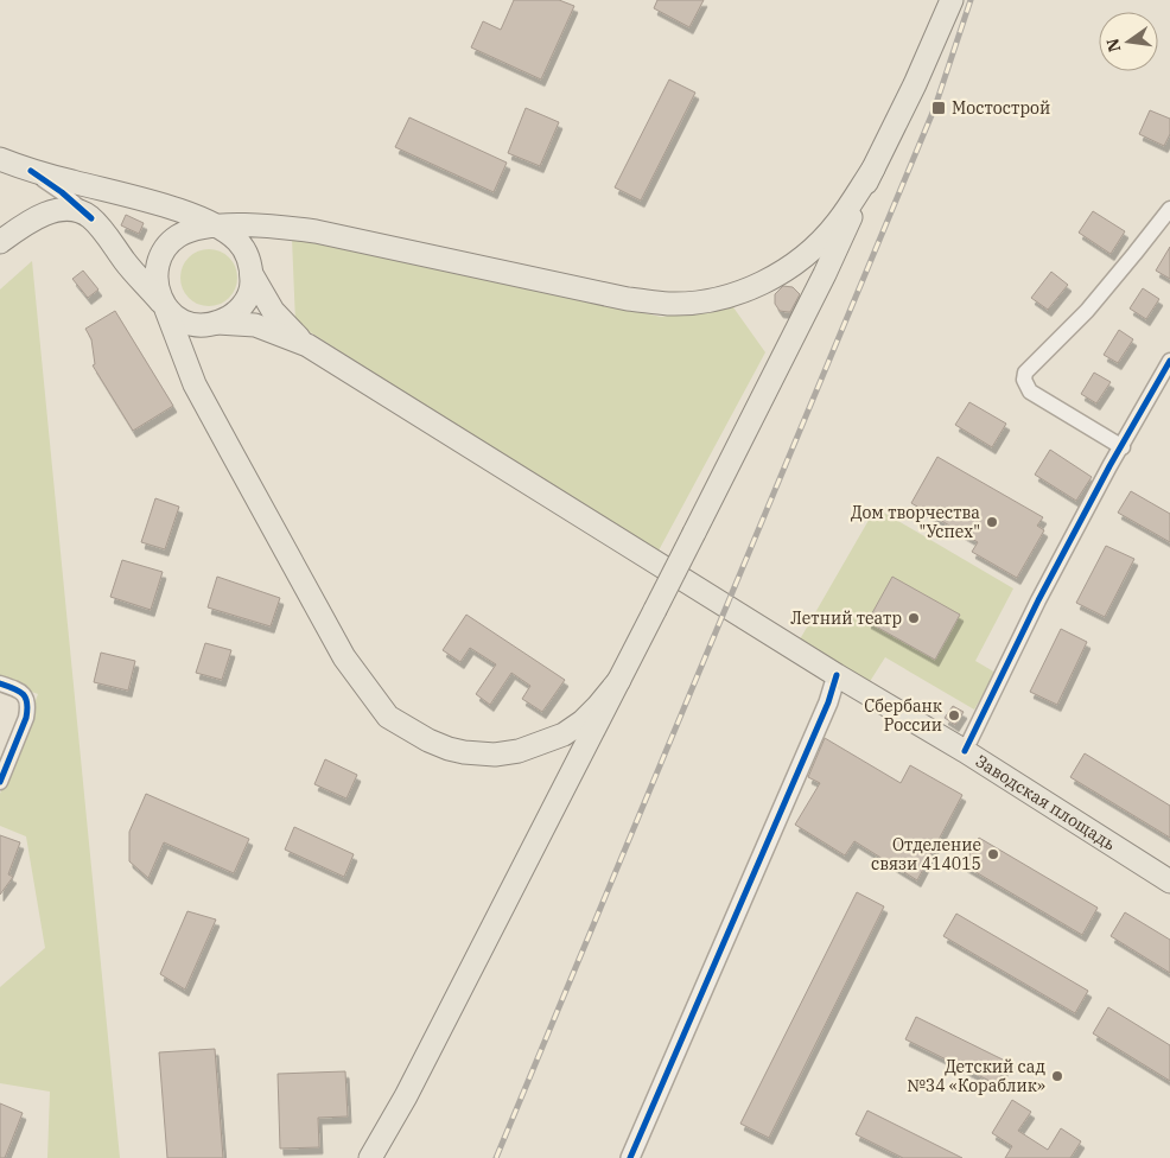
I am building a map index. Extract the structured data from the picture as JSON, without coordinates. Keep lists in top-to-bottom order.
{
  "streets": {
    "main road": ["Заводская площадь"]
  },
  "places": {
    "transit": ["Мостострой"],
    "other": [
      "Дом творчества \"Успех\"",
      "Летний театр",
      "Сбербанк России",
      "Отделение связи 414015",
      "Детский сад №34 «Кораблик»"
    ]
  },
  "north": "left"
}
